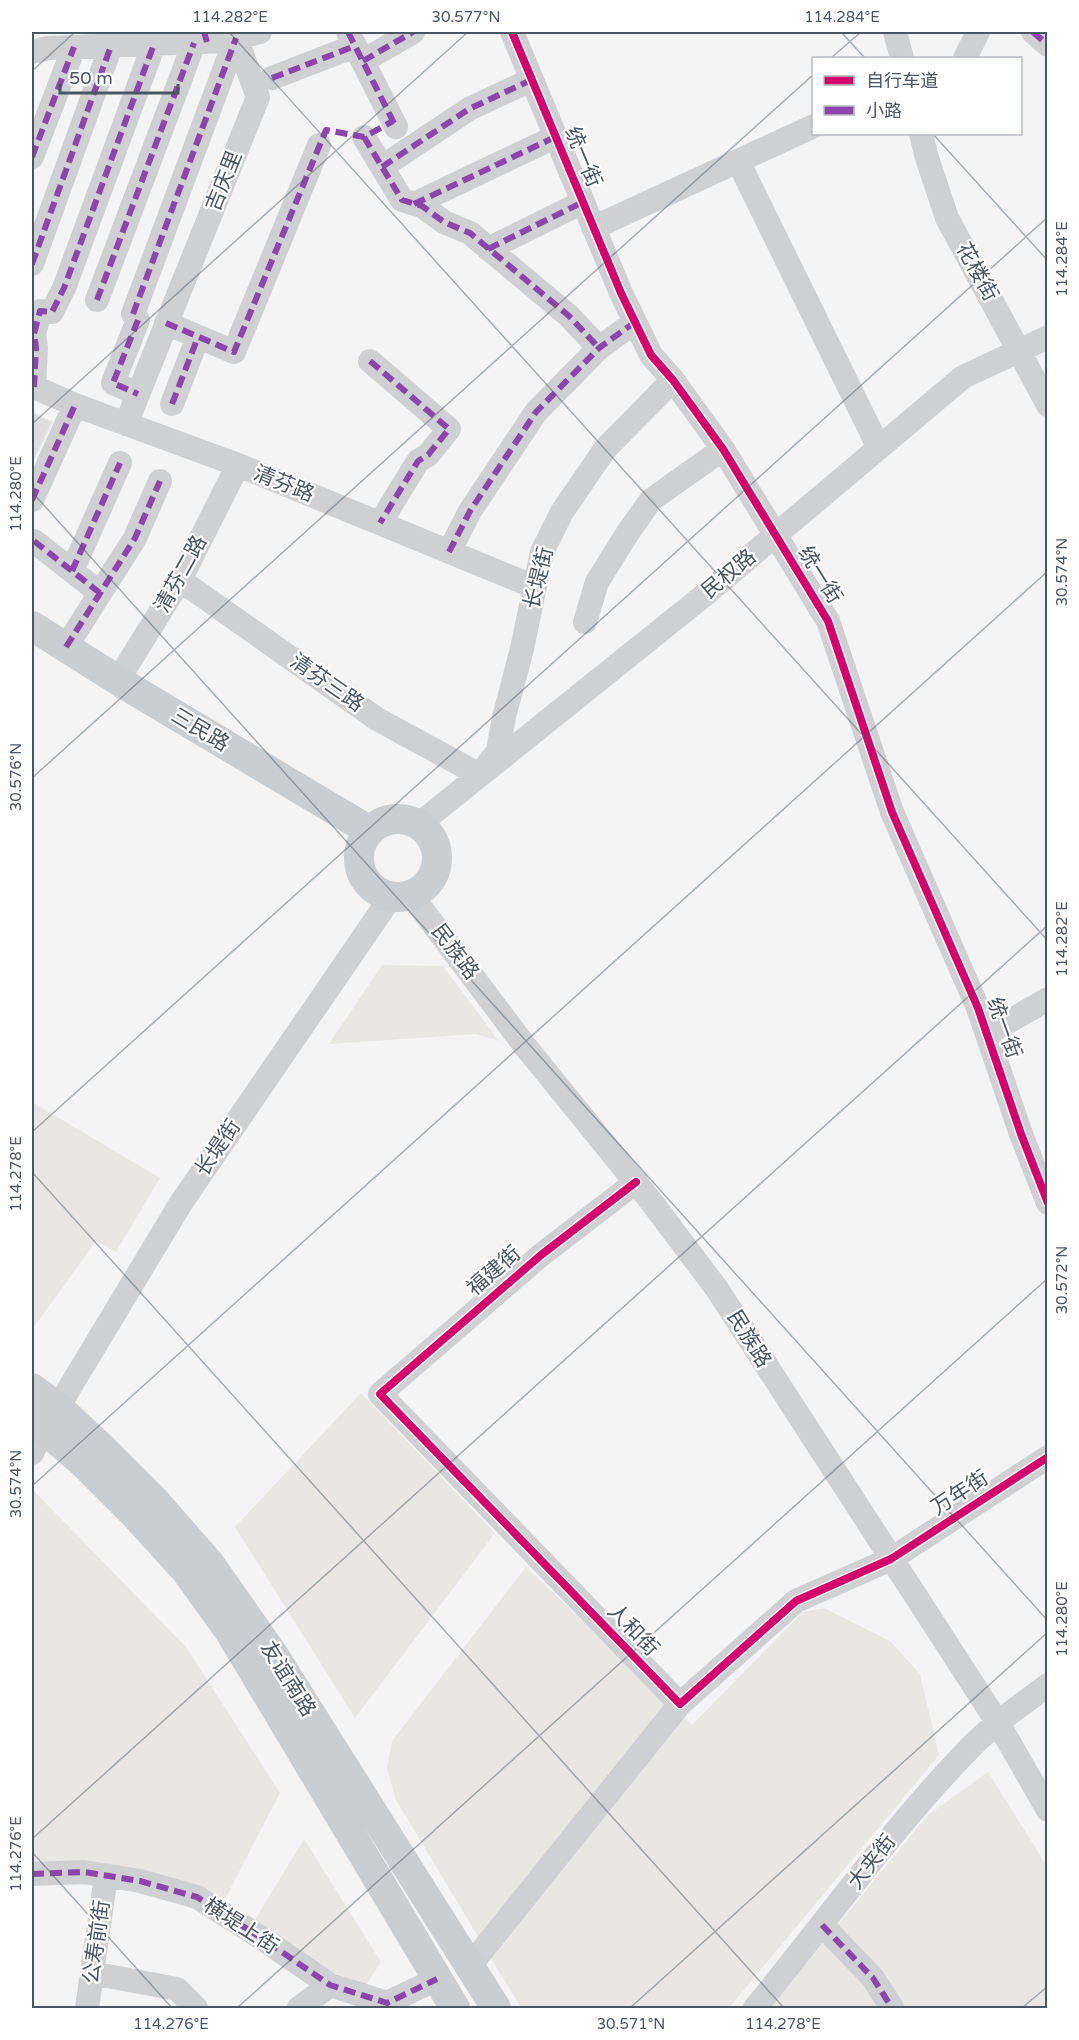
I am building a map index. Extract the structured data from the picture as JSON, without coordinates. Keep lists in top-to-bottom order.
{
  "streets": {
    "main road": ["三民路", "友谊南路"],
    "street": [
      "统一街",
      "吉庆里",
      "花楼街",
      "清芬路",
      "清芬二路",
      "民权路",
      "长堤街",
      "清芬三路",
      "民族路",
      "福建街",
      "万年街",
      "人和街",
      "大夹街",
      "横堤上街",
      "公寿前街"
    ]
  },
  "crossings": [
    ["统一街", "民权路"],
    ["统一街", "长堤街"],
    ["吉庆里", "清芬路"],
    ["花楼街", "民权路"],
    ["清芬路", "清芬二路"],
    ["清芬路", "长堤街"],
    ["清芬二路", "清芬三路"],
    ["清芬二路", "三民路"],
    ["民权路", "长堤街"],
    ["民权路", "清芬三路"],
    ["民权路", "三民路"],
    ["民权路", "民族路"],
    ["长堤街", "清芬三路"],
    ["长堤街", "三民路"],
    ["长堤街", "民族路"],
    ["长堤街", "友谊南路"],
    ["三民路", "民族路"],
    ["民族路", "福建街"],
    ["民族路", "万年街"],
    ["民族路", "大夹街"],
    ["福建街", "人和街"],
    ["友谊南路", "横堤上街"],
    ["横堤上街", "公寿前街"]
  ],
  "legend": ["自行车道", "小路"],
  "scale_bar": "50 m",
  "coordinates": [
    "114.282°E",
    "30.577°N",
    "114.284°E",
    "114.280°E",
    "30.574°N",
    "30.576°N",
    "114.278°E",
    "30.572°N",
    "114.276°E",
    "30.571°N"
  ]
}
